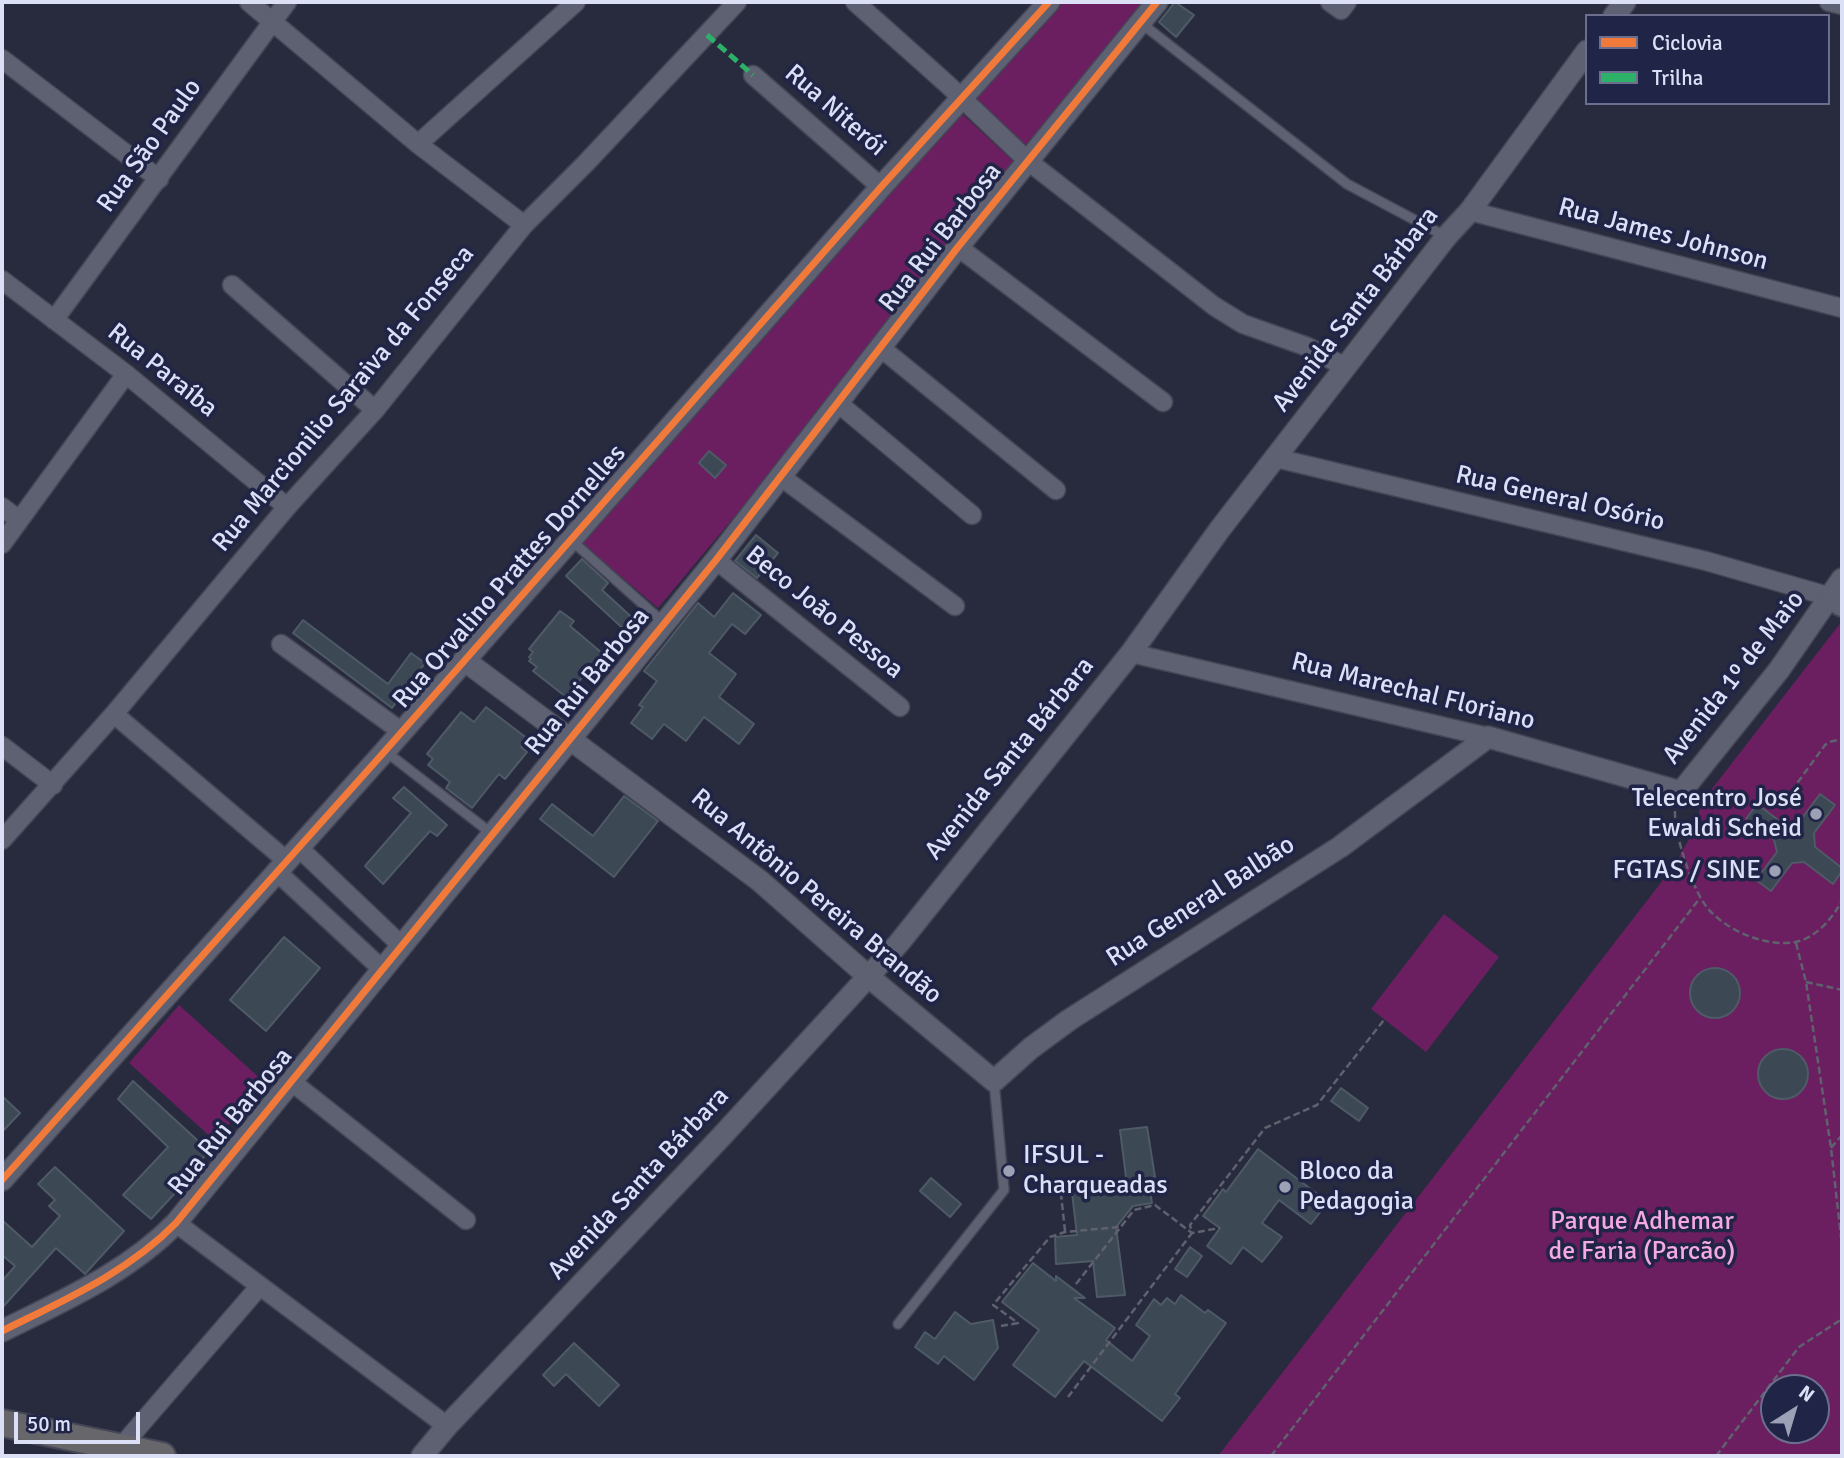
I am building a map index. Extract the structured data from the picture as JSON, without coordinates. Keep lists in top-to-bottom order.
{
  "streets": {
    "street": [
      "Rua Niterói",
      "Rua São Paulo",
      "Rua James Johnson",
      "Rua Rui Barbosa",
      "Avenida Santa Bárbara",
      "Rua Paraíba",
      "Rua Marcionilio Saraiva da Fonseca",
      "Rua General Osório",
      "Rua Orvalino Prattes Dornelles",
      "Beco João Pessoa",
      "Avenida 1º de Maio",
      "Rua Marechal Floriano",
      "Rua Antônio Pereira Brandão",
      "Rua General Balbão"
    ]
  },
  "crossings": [
    ["Rua Niterói", "Rua Orvalino Prattes Dornelles"],
    ["Rua São Paulo", "Rua Paraíba"],
    ["Rua James Johnson", "Avenida Santa Bárbara"],
    ["Rua Rui Barbosa", "Beco João Pessoa"],
    ["Rua Rui Barbosa", "Rua Antônio Pereira Brandão"],
    ["Avenida Santa Bárbara", "Rua General Osório"],
    ["Avenida Santa Bárbara", "Rua Marechal Floriano"],
    ["Avenida Santa Bárbara", "Rua Antônio Pereira Brandão"],
    ["Rua Paraíba", "Rua Marcionilio Saraiva da Fonseca"],
    ["Rua General Osório", "Avenida 1º de Maio"],
    ["Rua Orvalino Prattes Dornelles", "Rua Antônio Pereira Brandão"],
    ["Avenida 1º de Maio", "Rua Marechal Floriano"],
    ["Rua Marechal Floriano", "Rua General Balbão"],
    ["Rua Antônio Pereira Brandão", "Rua General Balbão"]
  ],
  "parks": ["Parque Adhemar de Faria (Parcão)"],
  "places": [
    "Telecentro José Ewaldi Scheid",
    "FGTAS / SINE",
    "IFSUL - Charqueadas",
    "Bloco da Pedagogia"
  ],
  "legend": ["Ciclovia", "Trilha"],
  "scale_bar": "50 m",
  "north": "top right"
}
